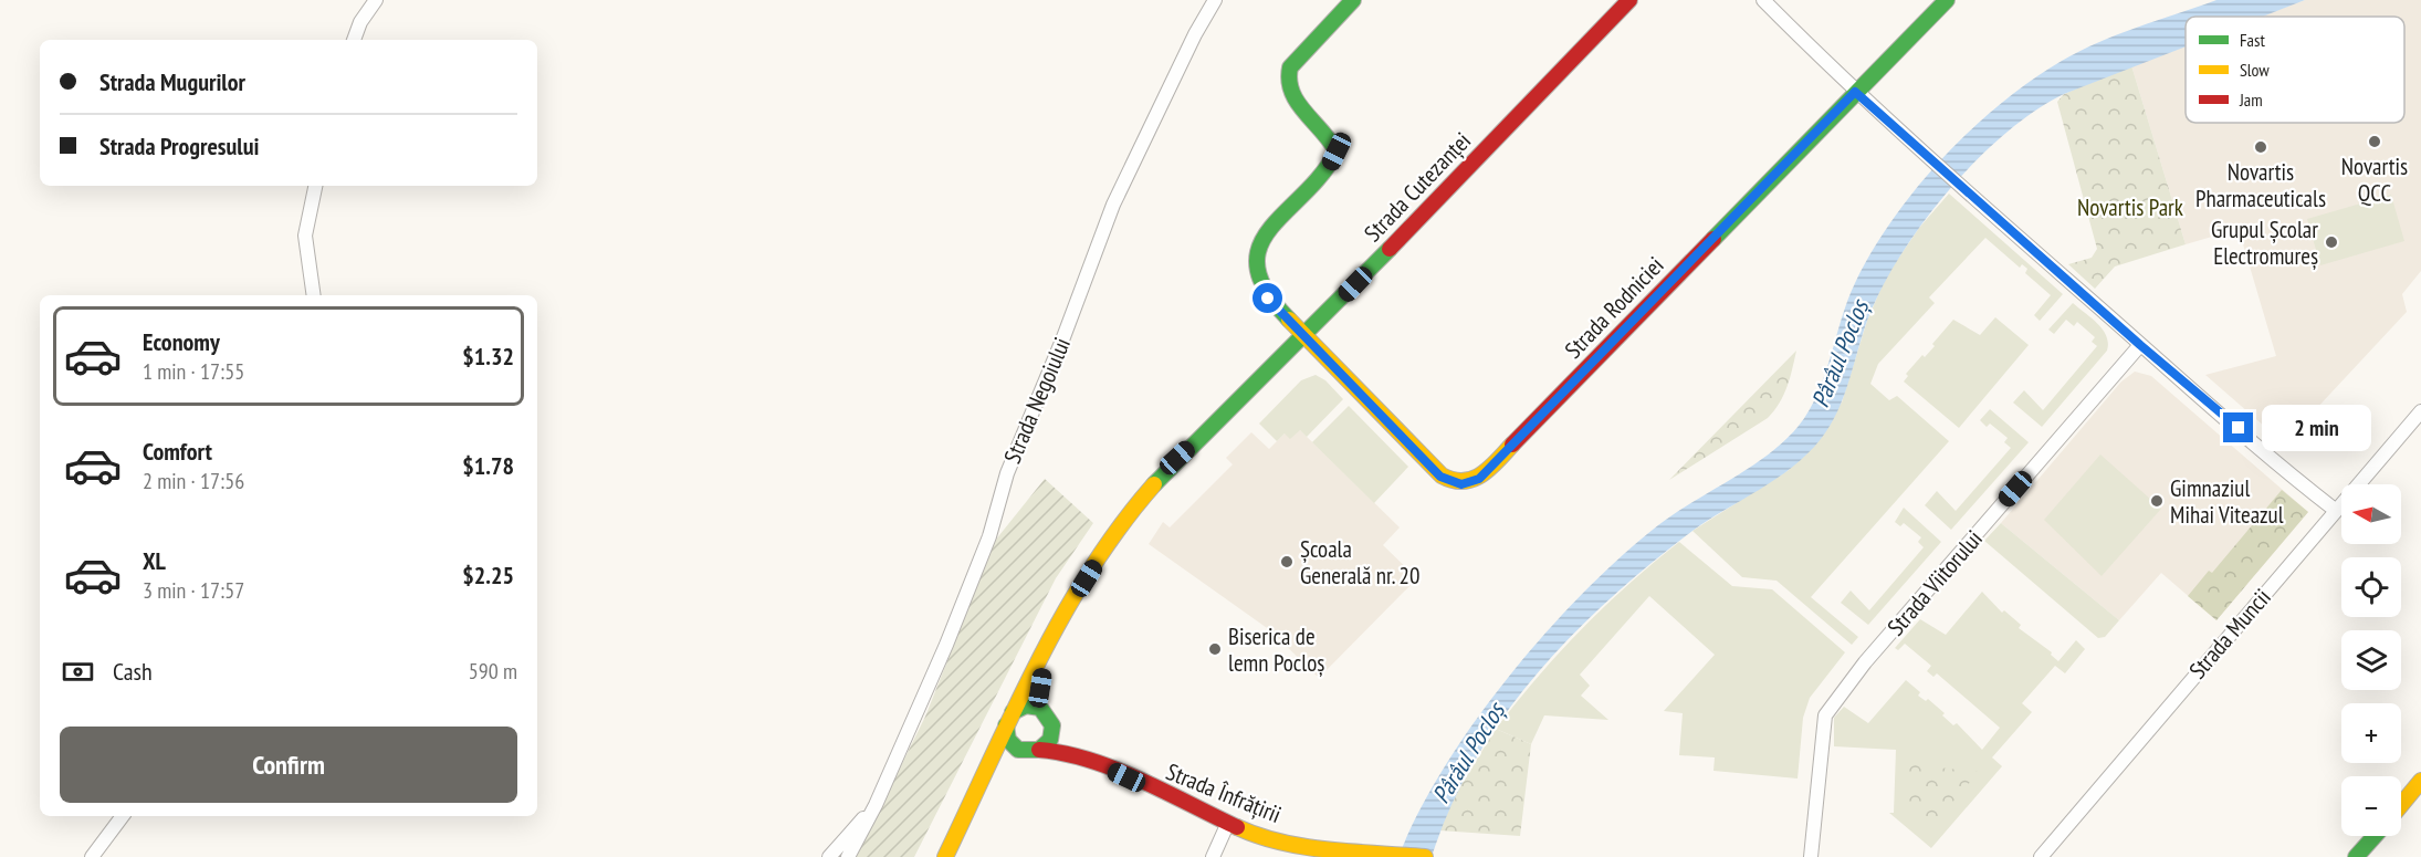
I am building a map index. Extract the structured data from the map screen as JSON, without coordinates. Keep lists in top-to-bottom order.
{
  "streets": {
    "street": [
      "Strada Cutezanței",
      "Strada Rodniciei",
      "Strada Negoiului",
      "Strada Viitorului",
      "Strada Muncii",
      "Strada Înfrățirii"
    ]
  },
  "crossings": [
    ["Strada Cutezanței", "Strada Rodniciei"],
    ["Strada Cutezanței", "Strada Înfrățirii"]
  ],
  "water": ["Pârâul Pocloș"],
  "parks": ["Novartis Park"],
  "places": [
    "Novartis QCC",
    "Novartis Pharmaceuticals",
    "Grupul Școlar Electromureș",
    "Gimnaziul Mihai Viteazul",
    "Școala Generală nr. 20",
    "Biserica de lemn Pocloș"
  ],
  "legend": ["Fast", "Slow", "Jam"],
  "north": "left",
  "page": {
    "banner": ["Strada Mugurilor", "Strada Progresului"],
    "list": [
      {
        "name": "Economy",
        "note": "1 min · 17:55",
        "value": "$1.32"
      },
      {
        "name": "Comfort",
        "note": "2 min · 17:56",
        "value": "$1.78"
      },
      {
        "name": "XL",
        "note": "3 min · 17:57",
        "value": "$2.25"
      }
    ],
    "bubble": "2 min",
    "map_buttons": ["+", "−"],
    "pay": ["Cash", "590 m"],
    "buttons": "Confirm"
  }
}
